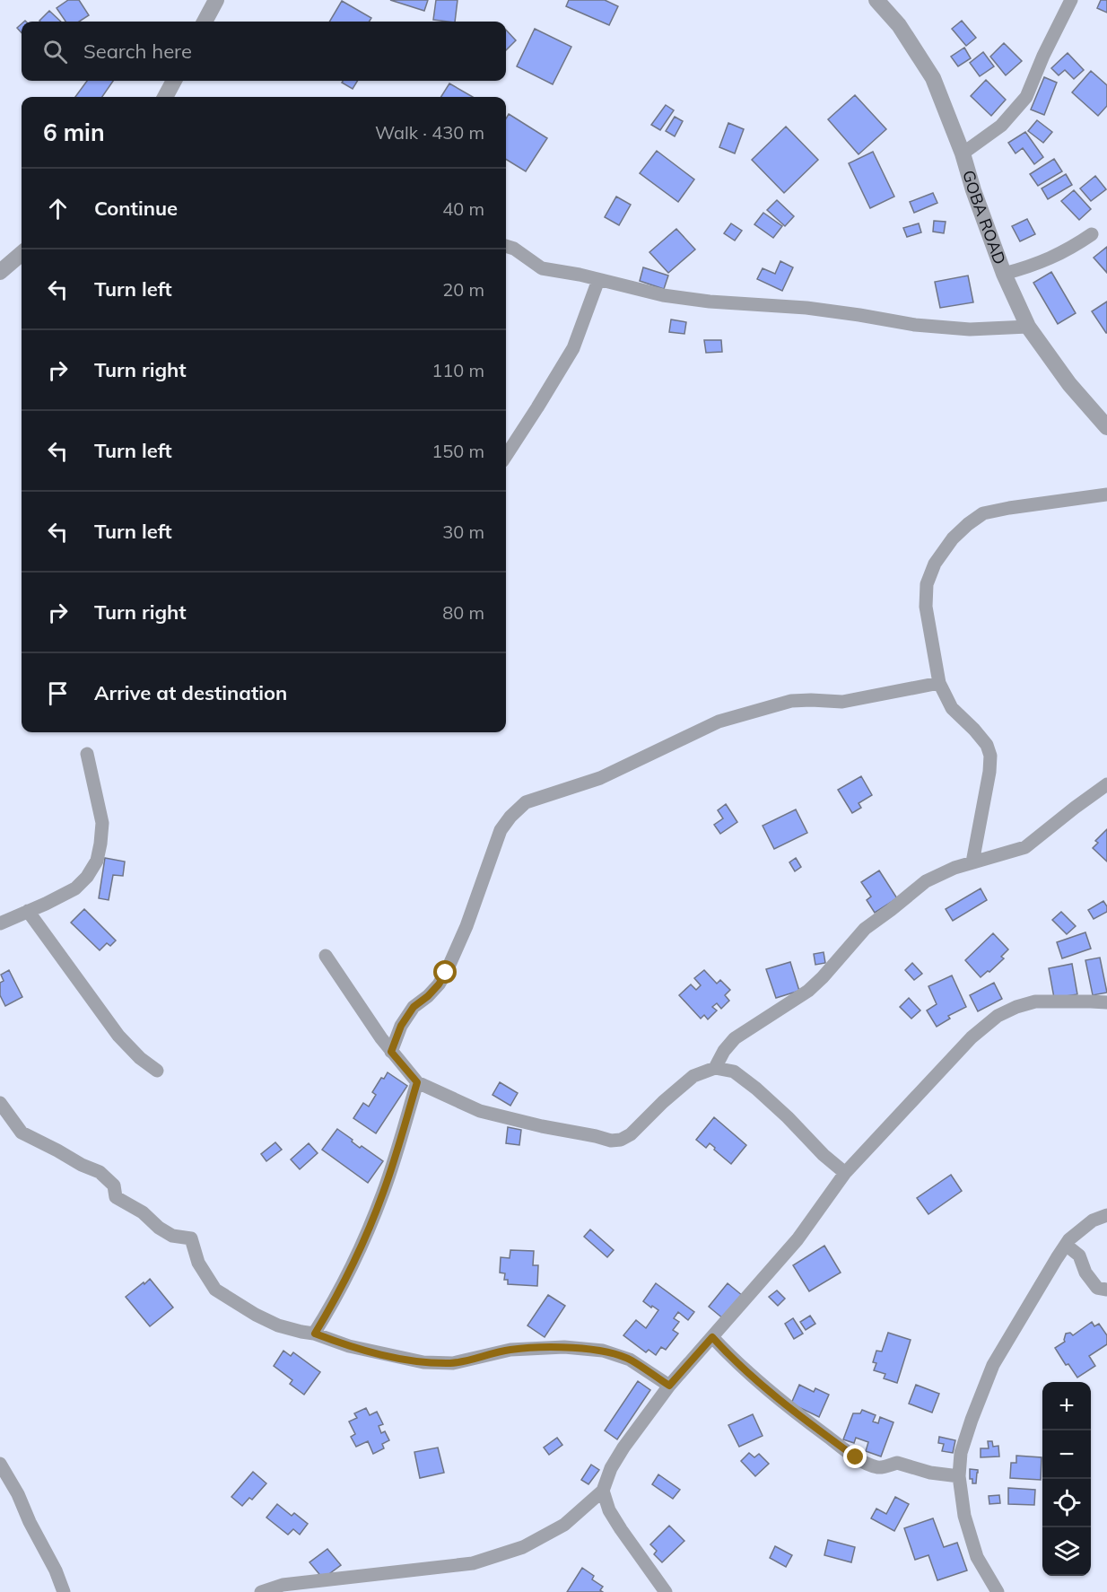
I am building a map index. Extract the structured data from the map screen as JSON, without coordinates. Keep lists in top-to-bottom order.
{
  "streets": {
    "street": ["GOBA ROAD"]
  },
  "page": {
    "search": "Search here",
    "heading": ["6 min", "Walk · 430 m"],
    "list": [
      ["Continue", "40 m"],
      ["Turn left", "20 m"],
      ["Turn right", "110 m"],
      ["Turn left", "150 m"],
      ["Turn left", "30 m"],
      ["Turn right", "80 m"],
      "Arrive at destination"
    ],
    "map_buttons": ["+", "−"]
  }
}
